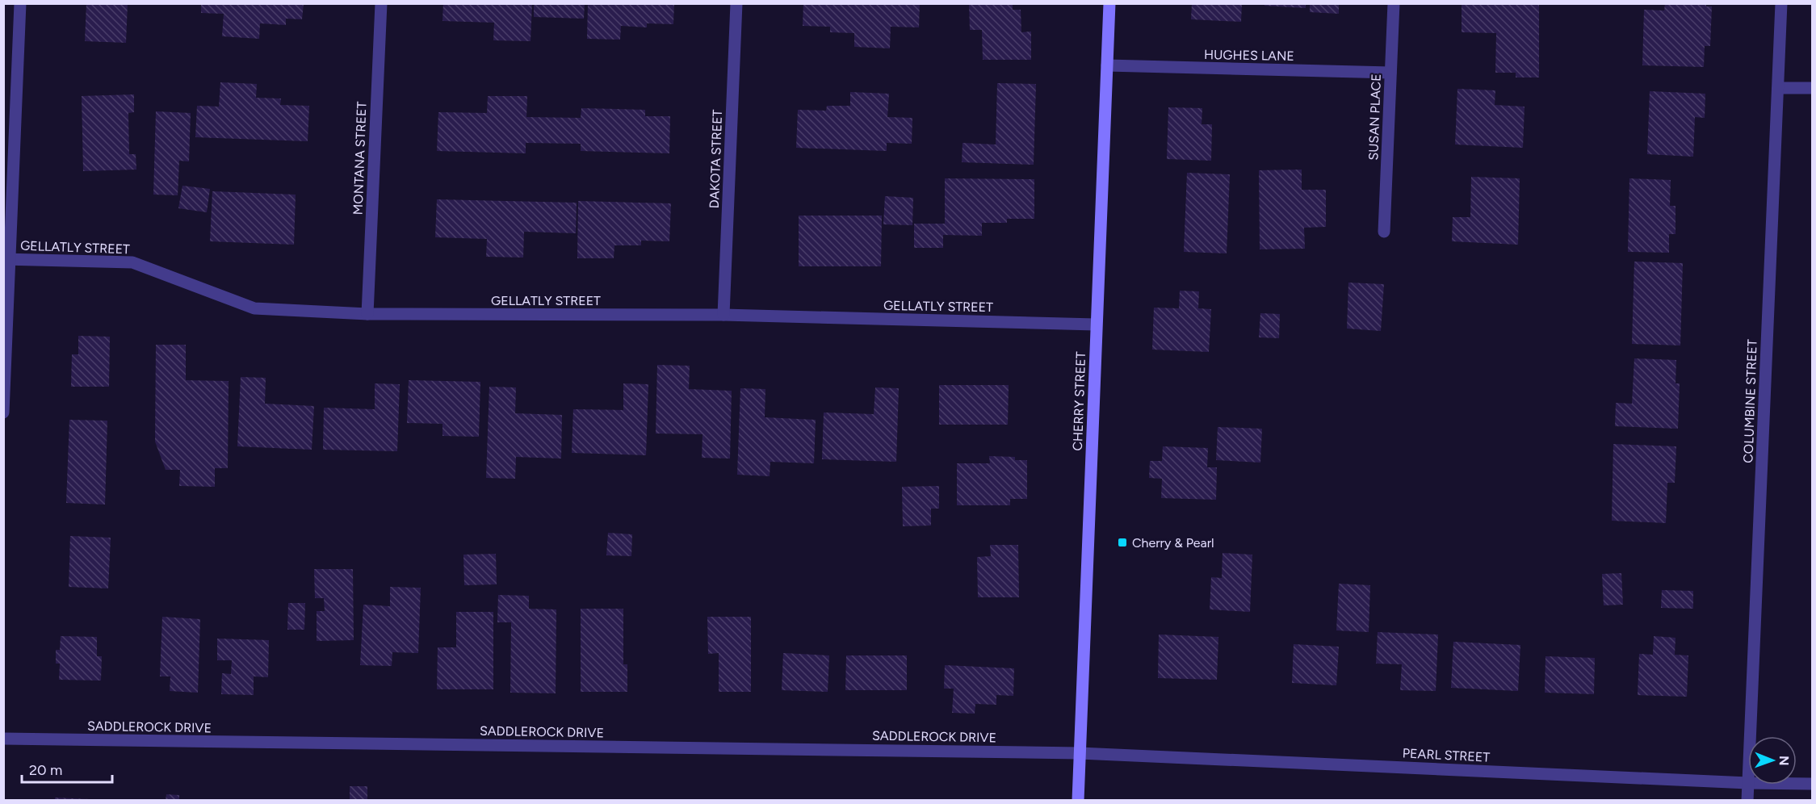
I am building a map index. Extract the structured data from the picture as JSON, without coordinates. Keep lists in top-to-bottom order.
{
  "streets": {
    "main road": ["CHERRY STREET"],
    "street": [
      "HUGHES LANE",
      "SUSAN PLACE",
      "MONTANA STREET",
      "DAKOTA STREET",
      "GELLATLY STREET",
      "COLUMBINE STREET",
      "SADDLEROCK DRIVE",
      "PEARL STREET"
    ]
  },
  "crossings": [
    ["HUGHES LANE", "SUSAN PLACE"],
    ["HUGHES LANE", "CHERRY STREET"],
    ["MONTANA STREET", "GELLATLY STREET"],
    ["DAKOTA STREET", "GELLATLY STREET"],
    ["GELLATLY STREET", "CHERRY STREET"],
    ["CHERRY STREET", "SADDLEROCK DRIVE"],
    ["CHERRY STREET", "PEARL STREET"],
    ["COLUMBINE STREET", "PEARL STREET"],
    ["SADDLEROCK DRIVE", "PEARL STREET"]
  ],
  "places": {
    "transit": ["Cherry & Pearl"]
  },
  "scale_bar": "20 m",
  "north": "right"
}
